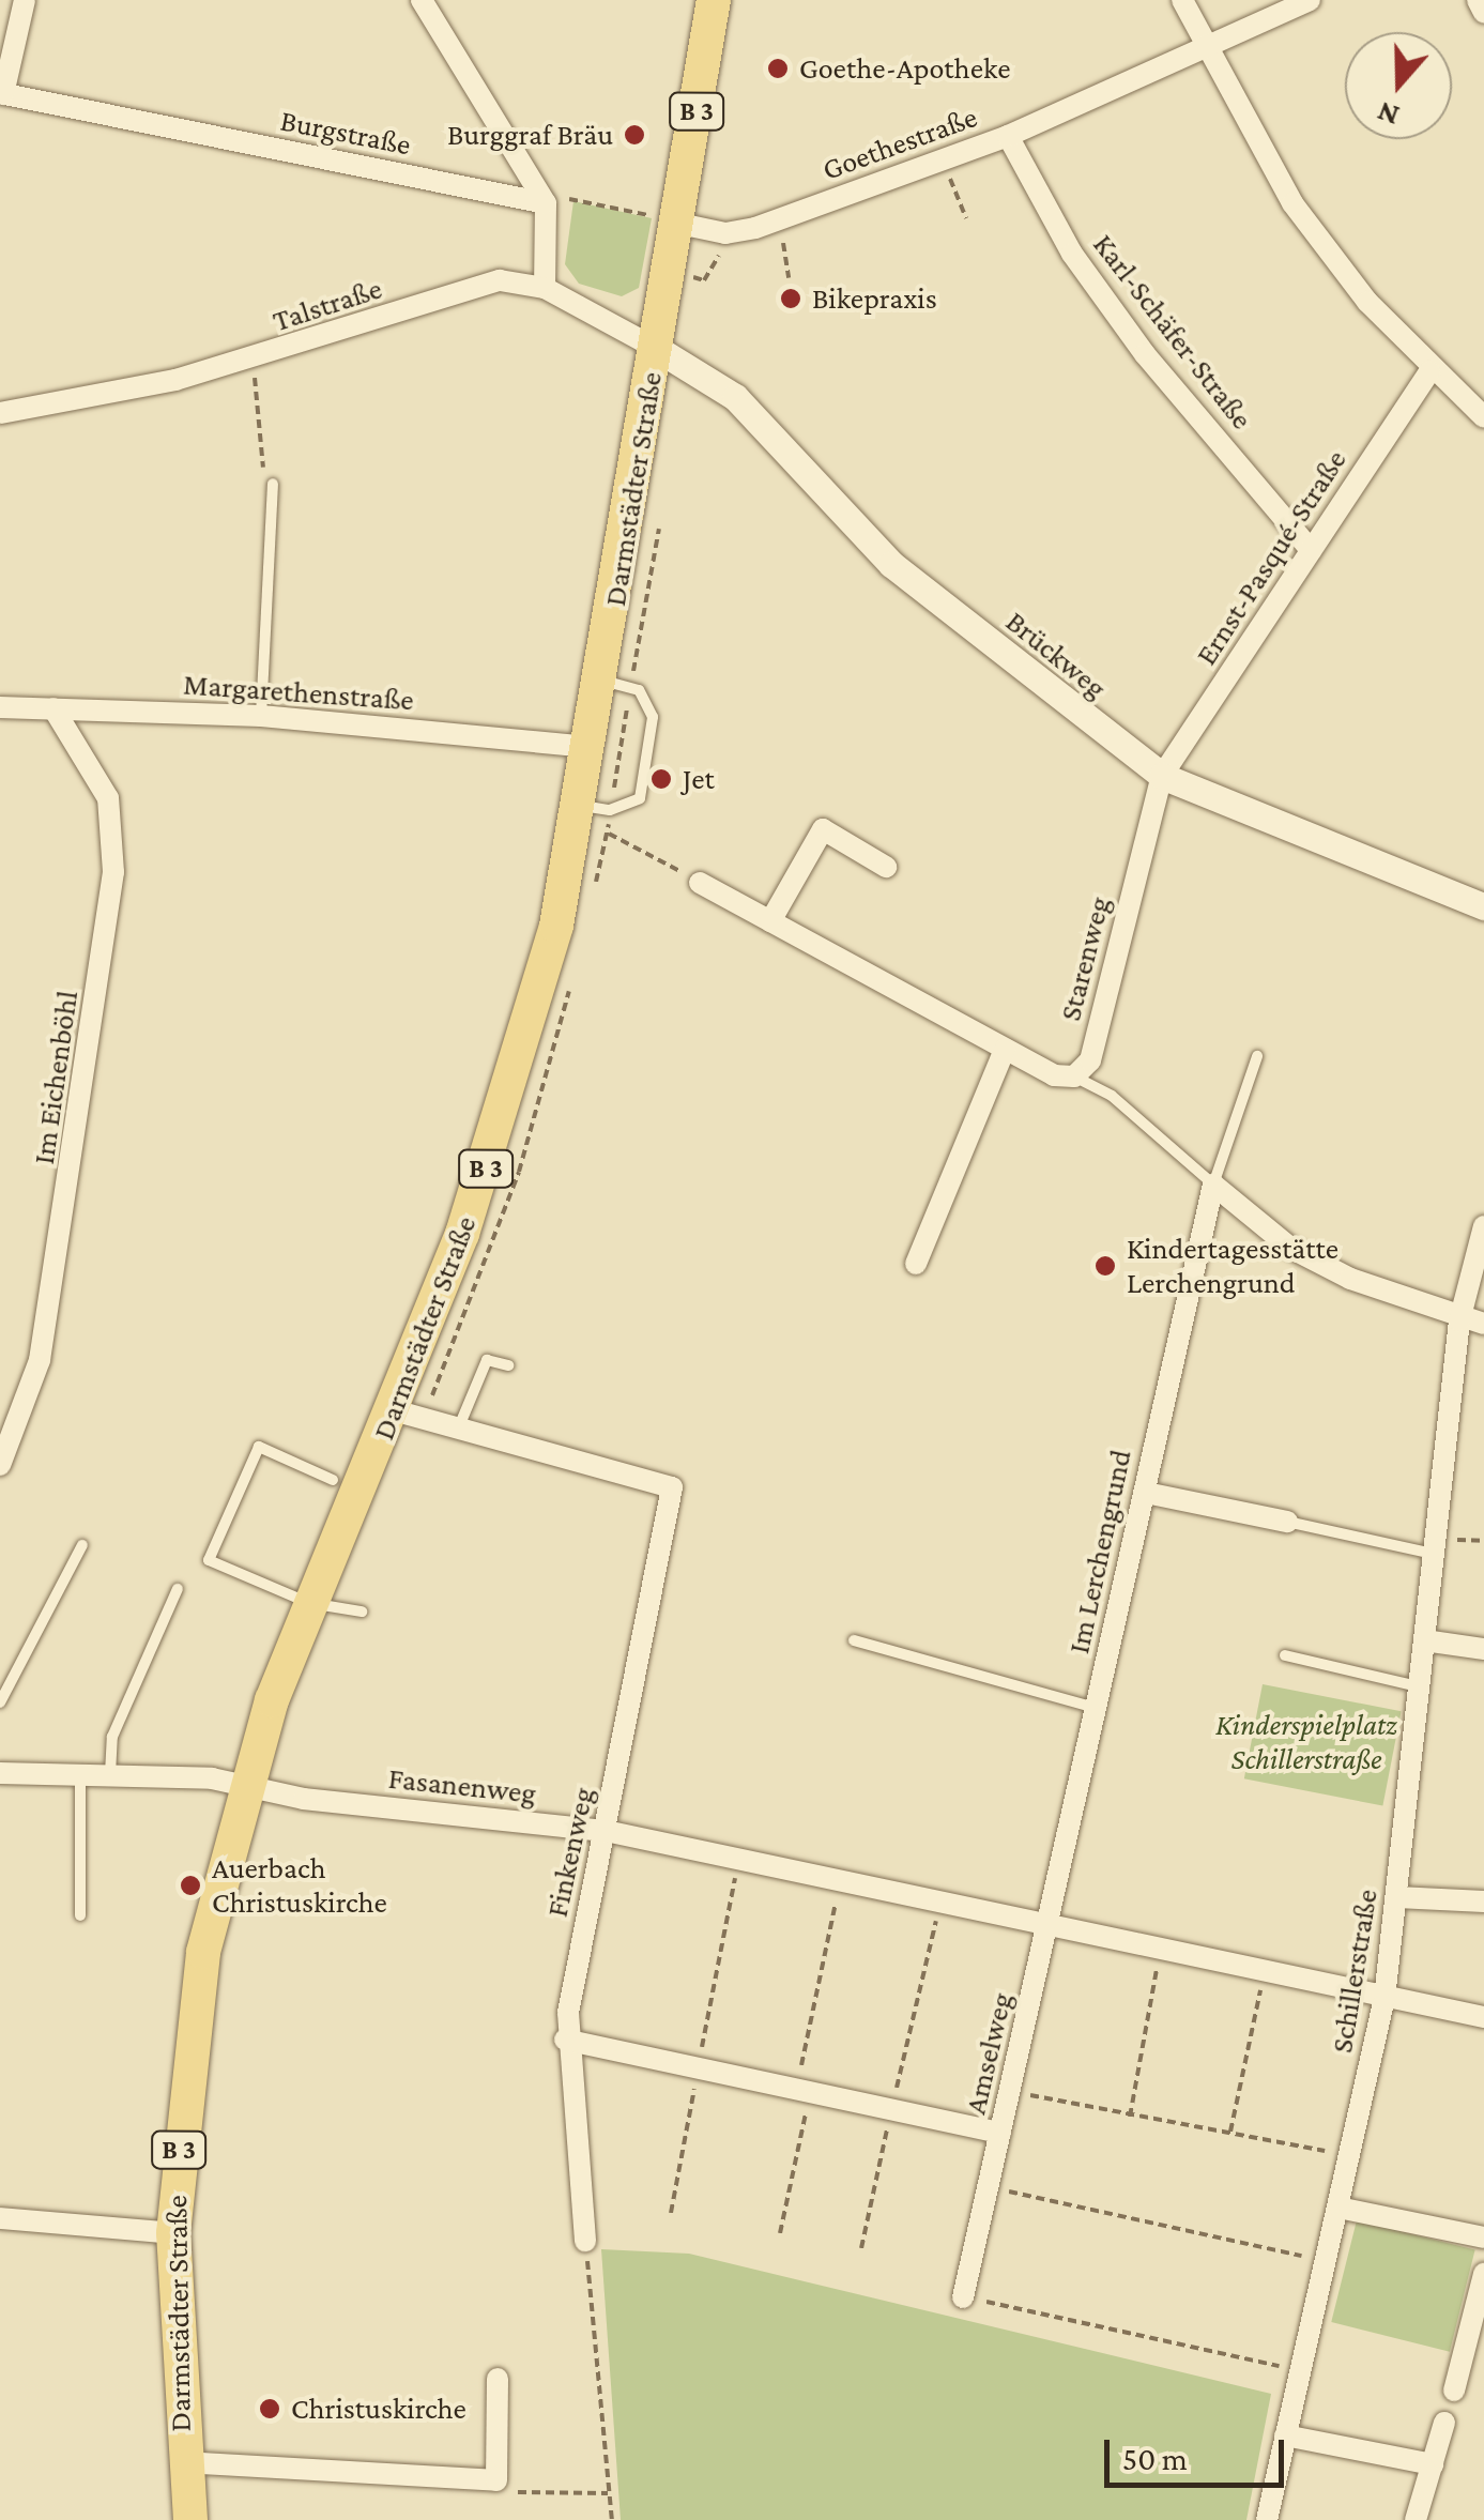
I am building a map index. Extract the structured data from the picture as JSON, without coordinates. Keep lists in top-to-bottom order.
{
  "streets": {
    "main road": ["B 3", "Darmstädter Straße"],
    "street": [
      "Burgstraße",
      "Goethestraße",
      "Talstraße",
      "Karl-Schäfer-Straße",
      "Ernst-Pasqué-Straße",
      "Brückweg",
      "Margarethenstraße",
      "Starenweg",
      "Im Eichenböhl",
      "Im Lerchengrund",
      "Fasanenweg",
      "Finkenweg",
      "Schillerstraße",
      "Amselweg"
    ]
  },
  "crossings": [
    ["Goethestraße", "Karl-Schäfer-Straße"],
    ["Goethestraße", "Darmstädter Straße"],
    ["Talstraße", "Darmstädter Straße"],
    ["Talstraße", "Brückweg"],
    ["Karl-Schäfer-Straße", "Ernst-Pasqué-Straße"],
    ["Darmstädter Straße", "Brückweg"],
    ["Darmstädter Straße", "Margarethenstraße"],
    ["Darmstädter Straße", "Fasanenweg"],
    ["Darmstädter Straße", "Finkenweg"],
    ["Ernst-Pasqué-Straße", "Brückweg"],
    ["Ernst-Pasqué-Straße", "Starenweg"],
    ["Brückweg", "Starenweg"],
    ["Margarethenstraße", "Im Eichenböhl"],
    ["Im Lerchengrund", "Fasanenweg"],
    ["Im Lerchengrund", "Amselweg"],
    ["Fasanenweg", "Finkenweg"],
    ["Fasanenweg", "Schillerstraße"],
    ["Fasanenweg", "Amselweg"]
  ],
  "parks": ["Kinderspielplatz Schillerstraße"],
  "places": [
    "Goethe-Apotheke",
    "Burggraf Bräu",
    "Bikepraxis",
    "Jet",
    "Kindertagesstätte Lerchengrund",
    "Auerbach Christuskirche",
    "Christuskirche"
  ],
  "scale_bar": "50 m",
  "north": "bottom"
}
